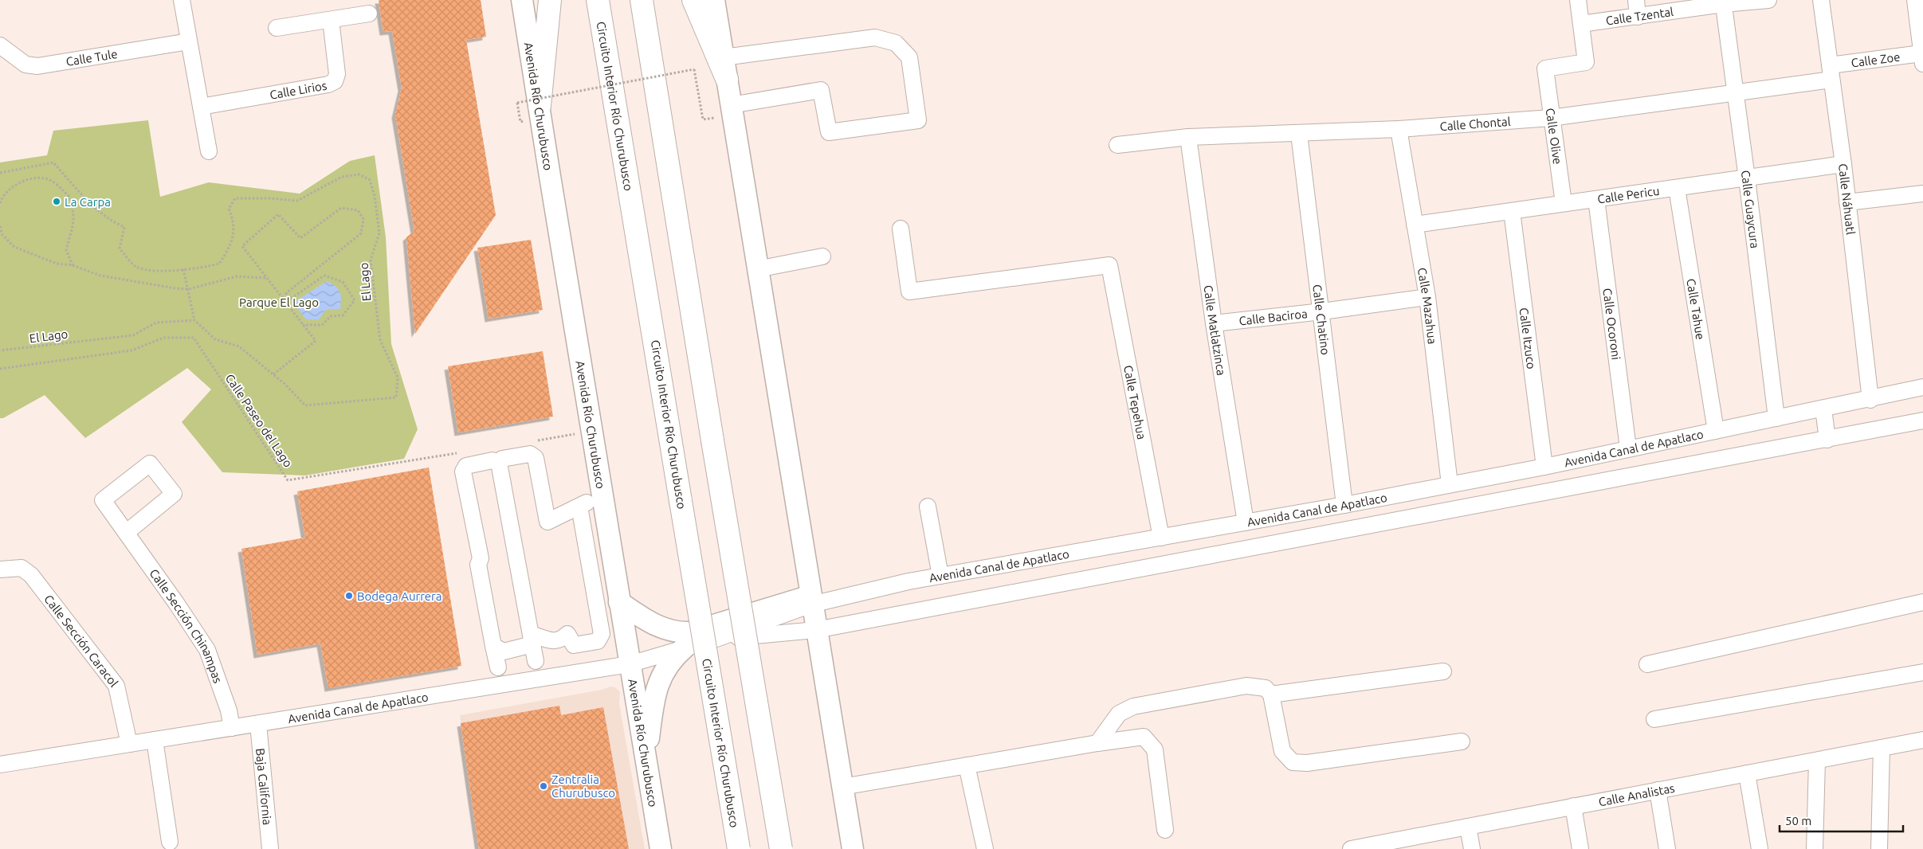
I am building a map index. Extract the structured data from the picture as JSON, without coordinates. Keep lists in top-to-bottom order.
{
  "streets": {
    "highway": ["Circuito Interior Río Churubusco"],
    "main road": ["Avenida Río Churubusco"],
    "street": [
      "Calle Tzental",
      "Calle Tule",
      "Calle Zoe",
      "Calle Lirios",
      "Calle Chontal",
      "Calle Olive",
      "Calle Pericu",
      "Calle Náhuatl",
      "Calle Guaycura",
      "Calle Mazahua",
      "Calle Tahue",
      "Calle Baciroa",
      "Calle Chatino",
      "Calle Ocoroni",
      "Calle Matlatzinca",
      "Calle Itzuco",
      "Calle Tepehua",
      "Avenida Canal de Apatlaco",
      "Calle Sección Chinampas",
      "Calle Sección Caracol",
      "Baja California",
      "Calle Analistas"
    ],
    "path": ["El Lago", "Calle Paseo del Lago"]
  },
  "crossings": [
    ["Calle Tzental", "Calle Olive"],
    ["Calle Tzental", "Calle Guaycura"],
    ["Calle Zoe", "Calle Chontal"],
    ["Calle Zoe", "Calle Náhuatl"],
    ["Avenida Río Churubusco", "Avenida Canal de Apatlaco"],
    ["Calle Chontal", "Calle Olive"],
    ["Calle Chontal", "Calle Náhuatl"],
    ["Calle Chontal", "Calle Guaycura"],
    ["Calle Chontal", "Calle Mazahua"],
    ["Calle Chontal", "Calle Chatino"],
    ["Calle Chontal", "Calle Matlatzinca"],
    ["Calle Olive", "Calle Pericu"],
    ["Calle Pericu", "Calle Náhuatl"],
    ["Calle Pericu", "Calle Guaycura"],
    ["Calle Pericu", "Calle Mazahua"],
    ["Calle Pericu", "Calle Tahue"],
    ["Calle Pericu", "Calle Ocoroni"],
    ["Calle Pericu", "Calle Itzuco"],
    ["Calle Náhuatl", "Avenida Canal de Apatlaco"],
    ["Calle Guaycura", "Avenida Canal de Apatlaco"],
    ["Calle Mazahua", "Calle Baciroa"],
    ["Calle Mazahua", "Avenida Canal de Apatlaco"],
    ["Calle Tahue", "Avenida Canal de Apatlaco"],
    ["Calle Baciroa", "Calle Chatino"],
    ["Calle Baciroa", "Calle Matlatzinca"],
    ["Calle Chatino", "Avenida Canal de Apatlaco"],
    ["Calle Ocoroni", "Avenida Canal de Apatlaco"],
    ["Calle Matlatzinca", "Avenida Canal de Apatlaco"],
    ["Calle Itzuco", "Avenida Canal de Apatlaco"],
    ["Calle Tepehua", "Avenida Canal de Apatlaco"],
    ["Avenida Canal de Apatlaco", "Calle Sección Chinampas"],
    ["Avenida Canal de Apatlaco", "Calle Sección Caracol"],
    ["Avenida Canal de Apatlaco", "Baja California"]
  ],
  "parks": ["Parque El Lago"],
  "places": ["La Carpa", "Bodega Aurrera", "Zentralia Churubusco"],
  "scale_bar": "50 m"
}
